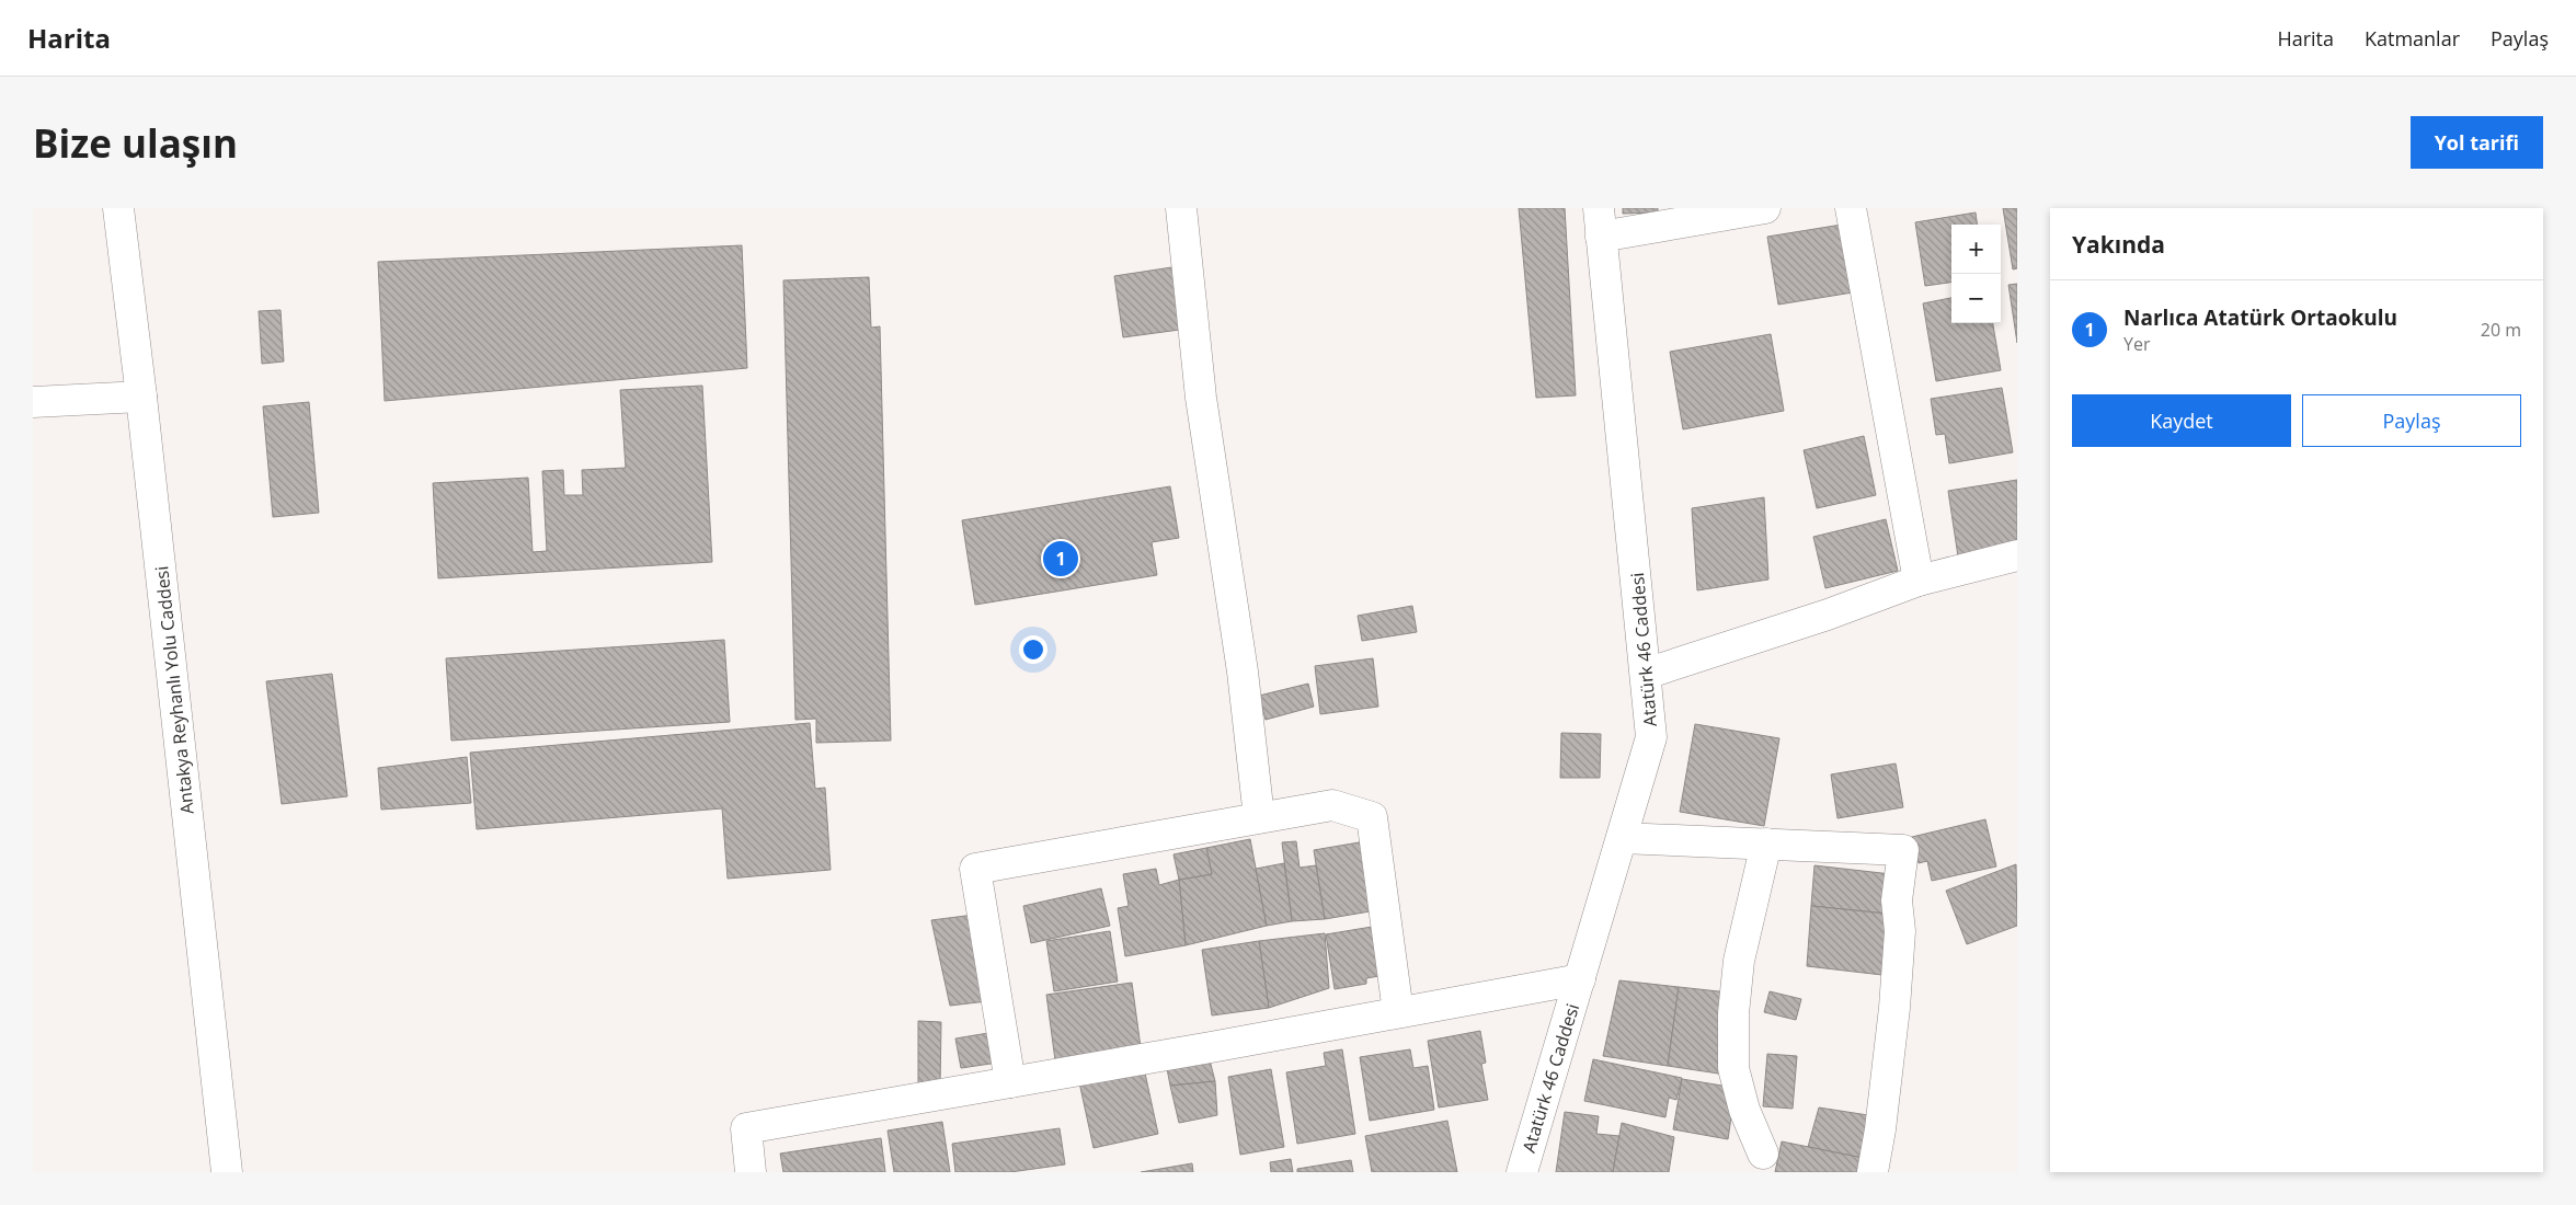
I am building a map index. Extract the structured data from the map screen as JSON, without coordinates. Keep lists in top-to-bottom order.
{
  "streets": {
    "street": ["Atatürk 46 Caddesi", "Antakya Reyhanlı Yolu Caddesi"]
  },
  "page": {
    "header": "Harita",
    "nav": ["Harita", "Katmanlar", "Paylaş"],
    "buttons": [
      "Yol tarifi",
      ["Kaydet", "Paylaş"]
    ],
    "title": "Bize ulaşın",
    "heading": "Yakında",
    "map_buttons": ["+", "−"],
    "list": [
      {
        "mark": "1",
        "name": "Narlıca Atatürk Ortaokulu",
        "note": "Yer",
        "value": "20 m"
      }
    ],
    "pins": "1"
  }
}
